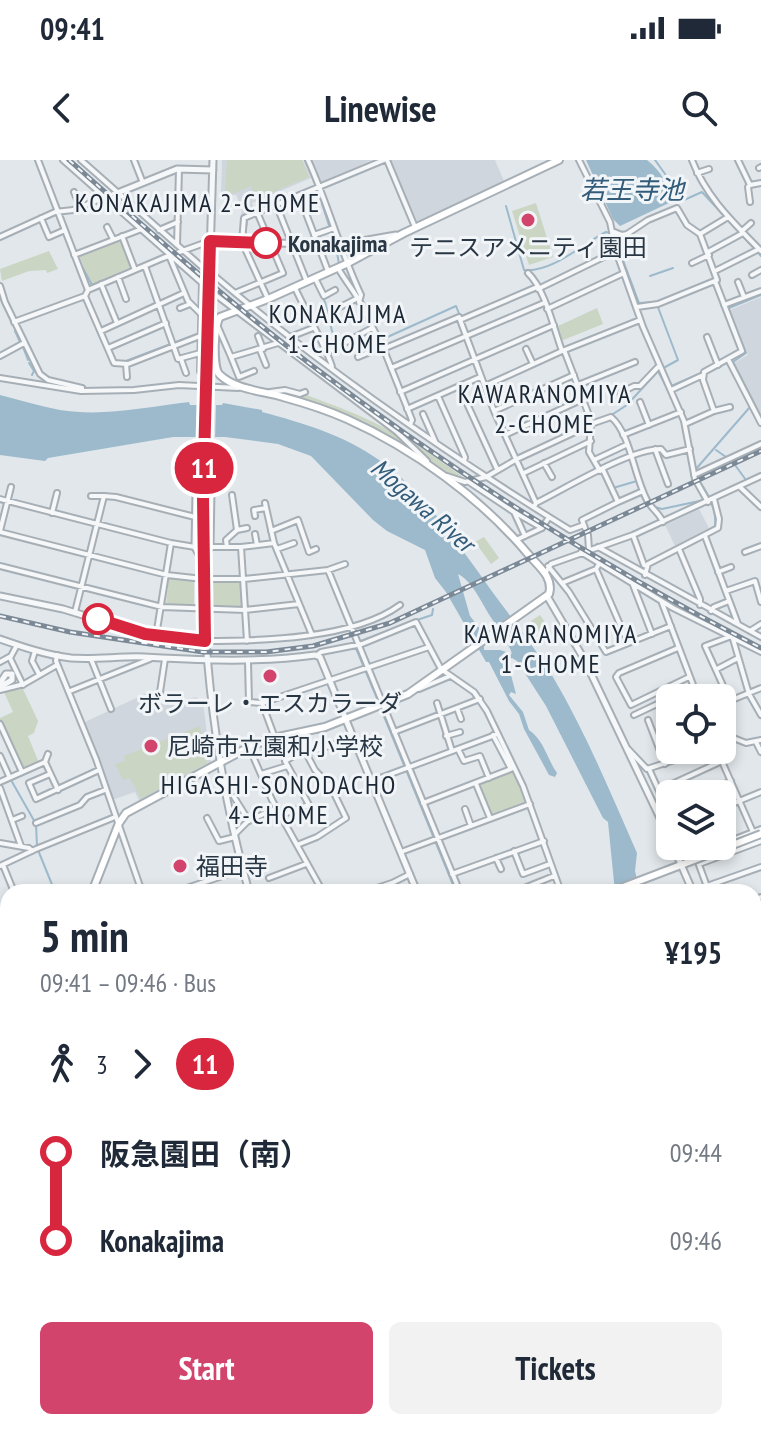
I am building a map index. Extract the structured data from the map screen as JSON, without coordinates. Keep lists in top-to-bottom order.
{
  "districts": [
    "KONAKAJIMA 2-CHOME",
    "KONAKAJIMA 1-CHOME",
    "KAWARANOMIYA 2-CHOME",
    "KAWARANOMIYA 1-CHOME",
    "HIGASHI-SONODACHO 4-CHOME"
  ],
  "water": ["若王寺池", "Mogawa River"],
  "places": [
    "テニスアメニティ園田",
    "Konakajima",
    "ボラーレ・エスカラーダ",
    "尼崎市立園和小学校",
    "福田寺"
  ],
  "lines": ["bus line 11"],
  "page": {
    "status": "09:41",
    "header": "Linewise",
    "on_map": "11",
    "heading": ["5 min", "09:41 – 09:46 · Bus", "¥195"],
    "legs": ["3", "11"],
    "list": [
      {
        "name": "阪急園田（南）",
        "value": "09:44"
      },
      {
        "name": "Konakajima",
        "value": "09:46"
      }
    ],
    "buttons": ["Start", "Tickets"]
  }
}
